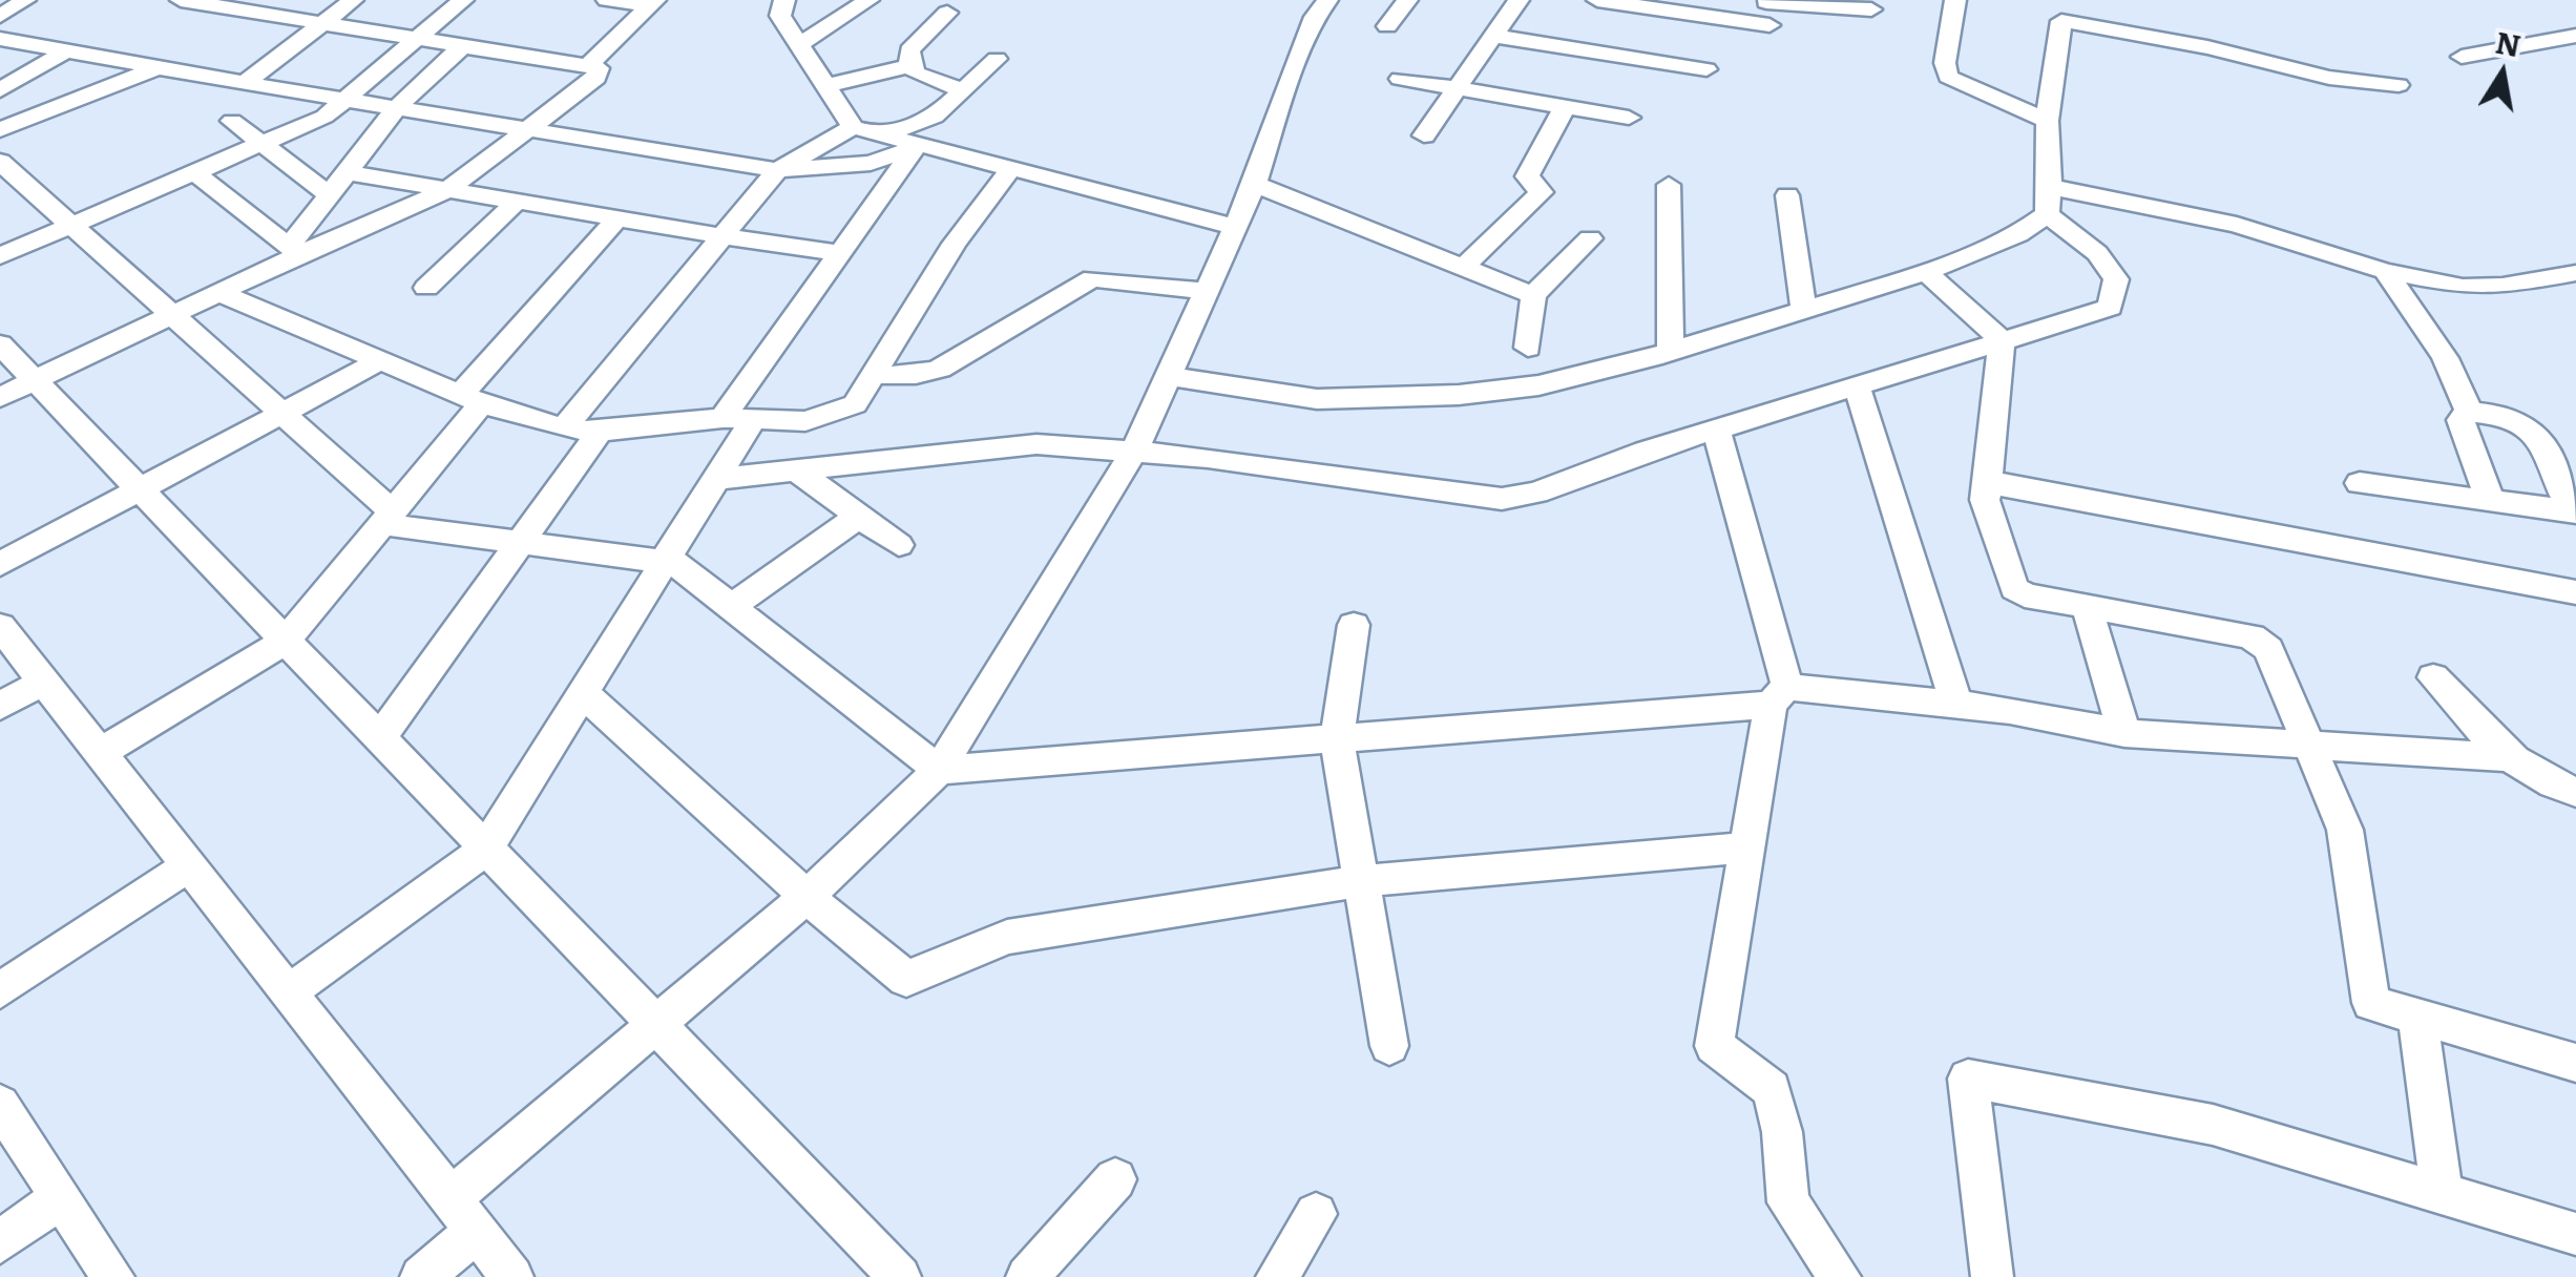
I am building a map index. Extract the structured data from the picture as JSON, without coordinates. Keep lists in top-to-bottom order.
{
  "north": "top"
}
